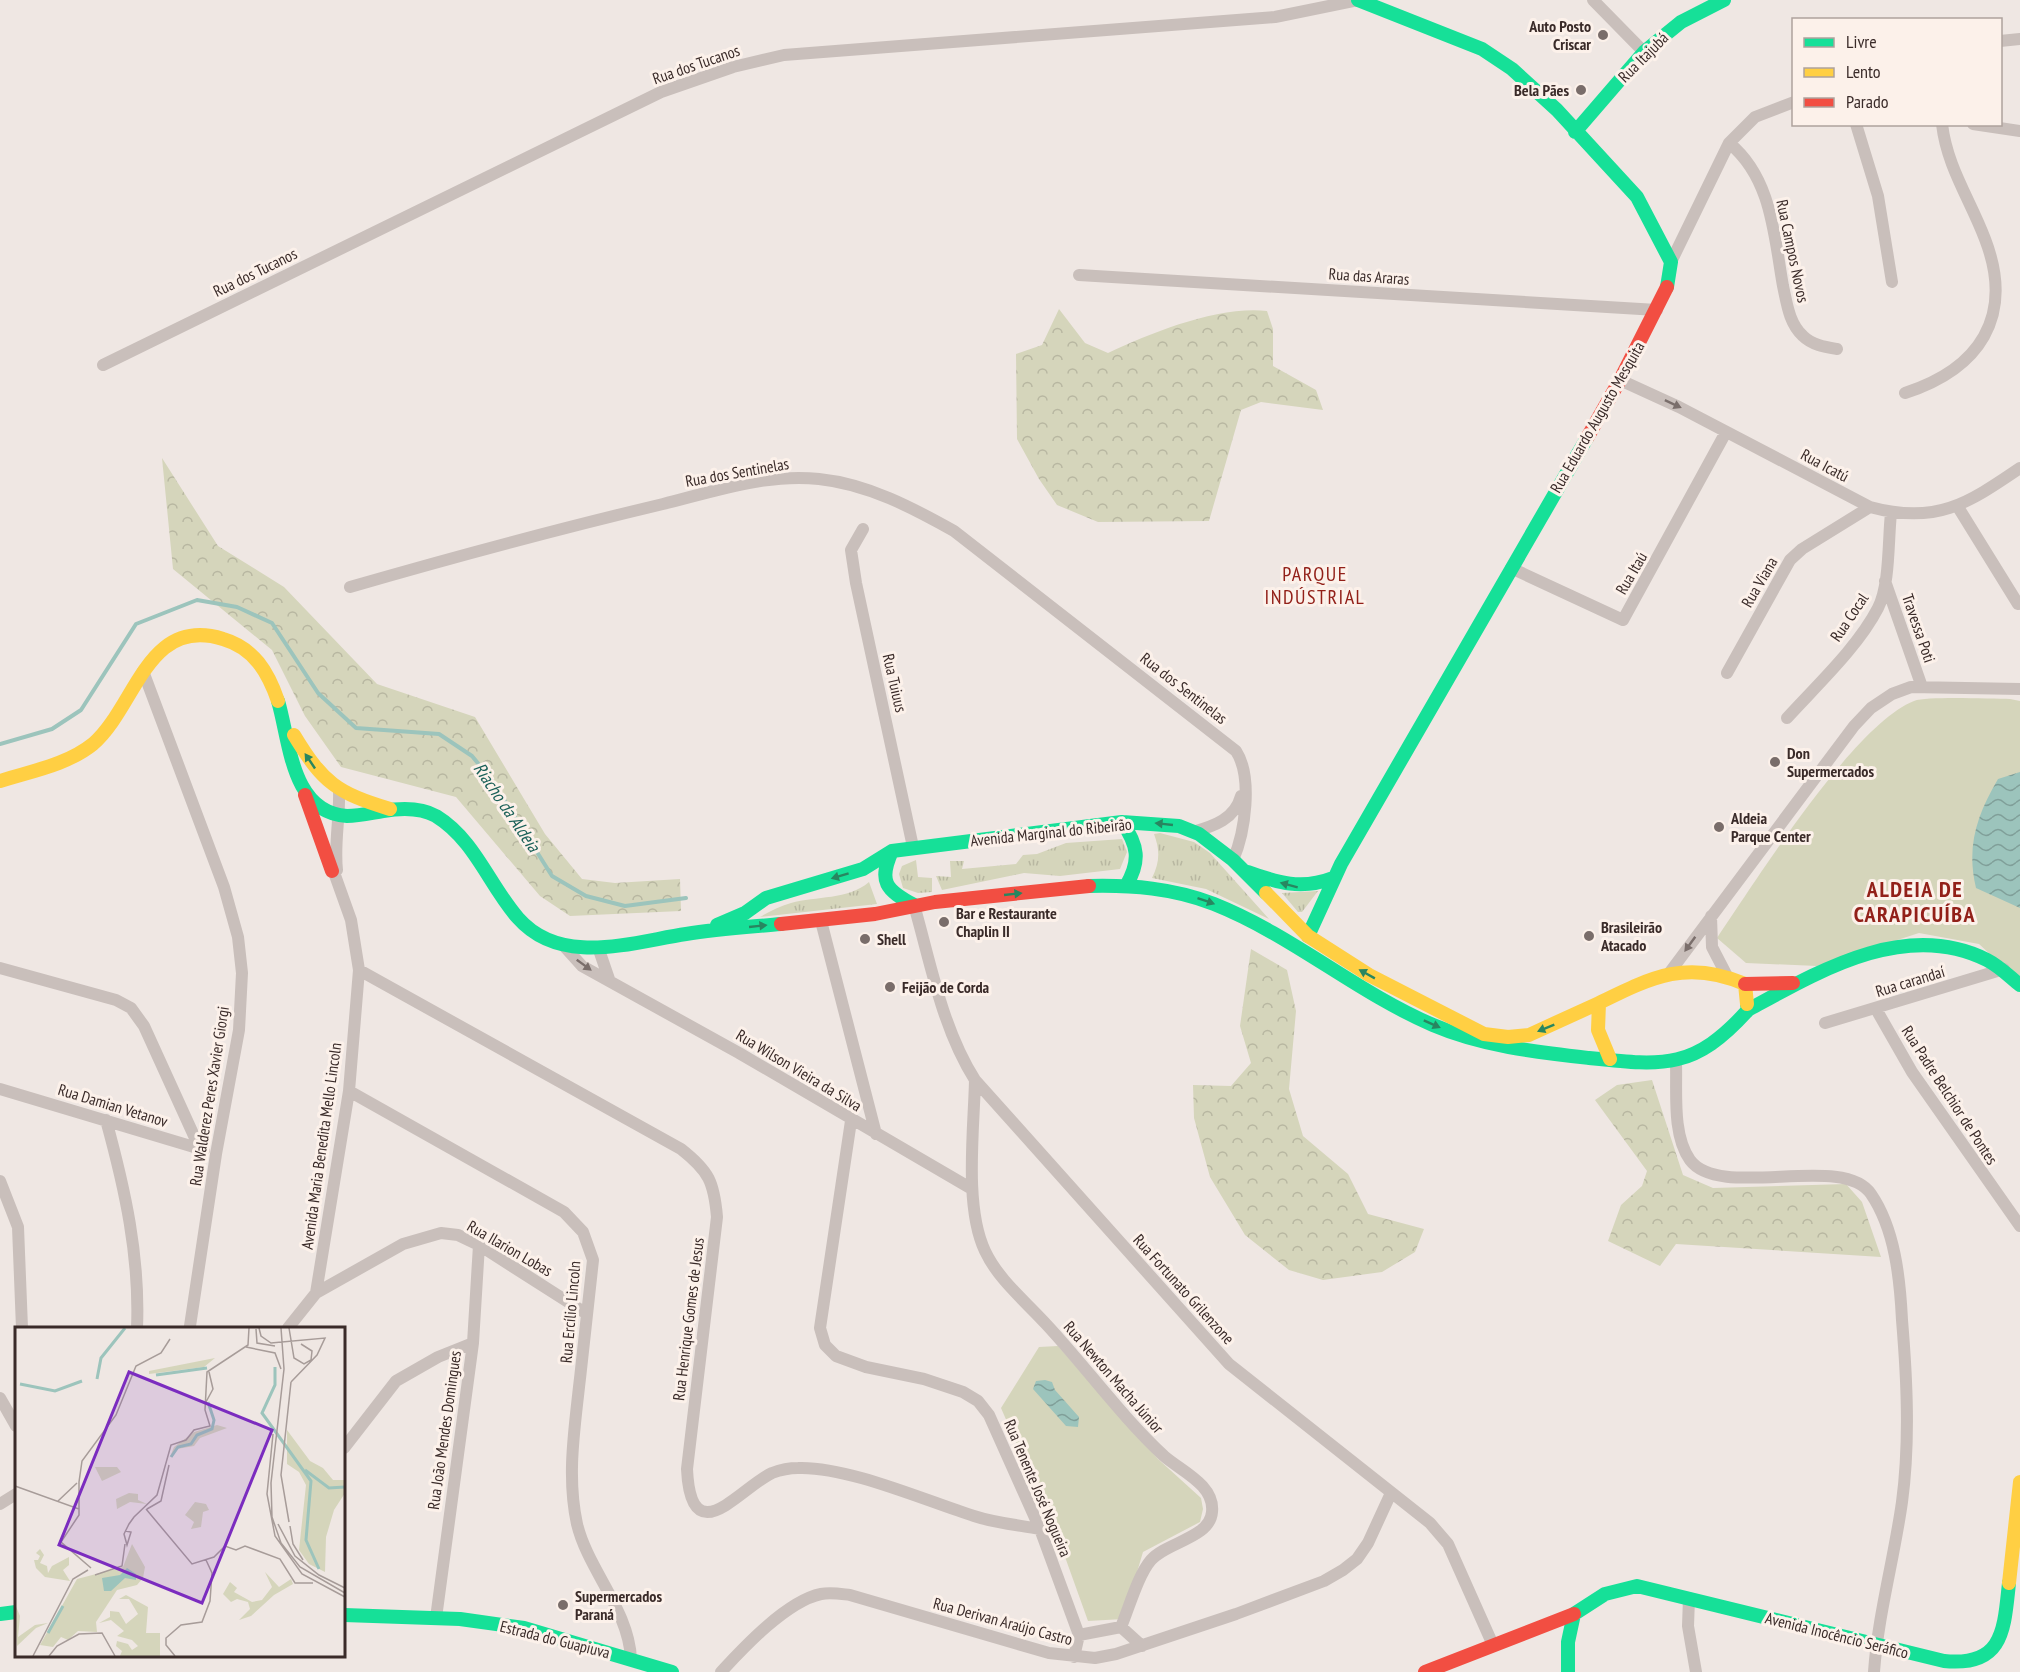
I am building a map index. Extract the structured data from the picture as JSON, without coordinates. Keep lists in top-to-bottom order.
{
  "streets": {
    "main road": [
      "Rua Itajubá",
      "Rua Eduardo Augusto Mesquita",
      "Avenida Marginal do Ribeirão",
      "Avenida Inocêncio Seráfico",
      "Estrada do Guapiuva"
    ],
    "street": [
      "Rua dos Tucanos",
      "Rua Campos Novos",
      "Rua das Araras",
      "Rua Icatú",
      "Rua dos Sentinelas",
      "Rua Itaú",
      "Rua Viana",
      "Rua Cocal",
      "Travessa Poti",
      "Rua Tuiuus",
      "Rua carandaí",
      "Rua Wilson Vieira da Silva",
      "Rua Padre Belchior de Pontes",
      "Rua Walderez Peres Xavier Giorgi",
      "Rua Damian Vetanov",
      "Avenida Maria Benedita Mello Lincoln",
      "Rua Ilarion Lobas",
      "Rua Fortunato Grilenzone",
      "Rua Ercílio Lincoln",
      "Rua Henrique Gomes de Jesus",
      "Rua Newton Macha Júnior",
      "Rua João Mendes Domingues",
      "Rua Tenente José Nogueira",
      "Rua Derivan Araújo Castro"
    ]
  },
  "crossings": [
    ["Rua das Araras", "Rua Eduardo Augusto Mesquita"],
    ["Rua Eduardo Augusto Mesquita", "Rua Icatú"],
    ["Rua Eduardo Augusto Mesquita", "Rua Itaú"],
    ["Rua Eduardo Augusto Mesquita", "Avenida Marginal do Ribeirão"],
    ["Rua Icatú", "Rua Itaú"],
    ["Rua Icatú", "Rua Viana"],
    ["Rua Icatú", "Rua Cocal"],
    ["Rua dos Sentinelas", "Avenida Marginal do Ribeirão"],
    ["Rua Cocal", "Travessa Poti"],
    ["Rua Tuiuus", "Avenida Marginal do Ribeirão"],
    ["Avenida Marginal do Ribeirão", "Rua Wilson Vieira da Silva"],
    ["Avenida Marginal do Ribeirão", "Rua Walderez Peres Xavier Giorgi"],
    ["Avenida Marginal do Ribeirão", "Avenida Maria Benedita Mello Lincoln"],
    ["Avenida Marginal do Ribeirão", "Rua Fortunato Grilenzone"],
    ["Rua carandaí", "Rua Padre Belchior de Pontes"],
    ["Rua Wilson Vieira da Silva", "Rua Newton Macha Júnior"],
    ["Rua Wilson Vieira da Silva", "Rua Tenente José Nogueira"],
    ["Rua Walderez Peres Xavier Giorgi", "Rua Damian Vetanov"],
    ["Avenida Maria Benedita Mello Lincoln", "Rua Ilarion Lobas"],
    ["Avenida Maria Benedita Mello Lincoln", "Rua Ercílio Lincoln"],
    ["Avenida Maria Benedita Mello Lincoln", "Rua Henrique Gomes de Jesus"],
    ["Rua Ilarion Lobas", "Rua Ercílio Lincoln"],
    ["Rua Ilarion Lobas", "Rua João Mendes Domingues"],
    ["Rua Fortunato Grilenzone", "Rua Newton Macha Júnior"],
    ["Rua Fortunato Grilenzone", "Rua Derivan Araújo Castro"],
    ["Rua Fortunato Grilenzone", "Avenida Inocêncio Seráfico"],
    ["Rua Ercílio Lincoln", "Estrada do Guapiuva"],
    ["Rua Henrique Gomes de Jesus", "Rua Tenente José Nogueira"],
    ["Rua João Mendes Domingues", "Estrada do Guapiuva"]
  ],
  "districts": ["PARQUE INDÚSTRIAL", "ALDEIA DE CARAPICUÍBA"],
  "water": ["Riacho da Aldeia"],
  "places": [
    "Auto Posto Criscar",
    "Bela Pães",
    "Don Supermercados",
    "Aldeia Parque Center",
    "Bar e Restaurante Chaplin II",
    "Brasileirão Atacado",
    "Shell",
    "Feijão de Corda",
    "Supermercados Paraná"
  ],
  "legend": ["Livre", "Lento", "Parado"]
}
